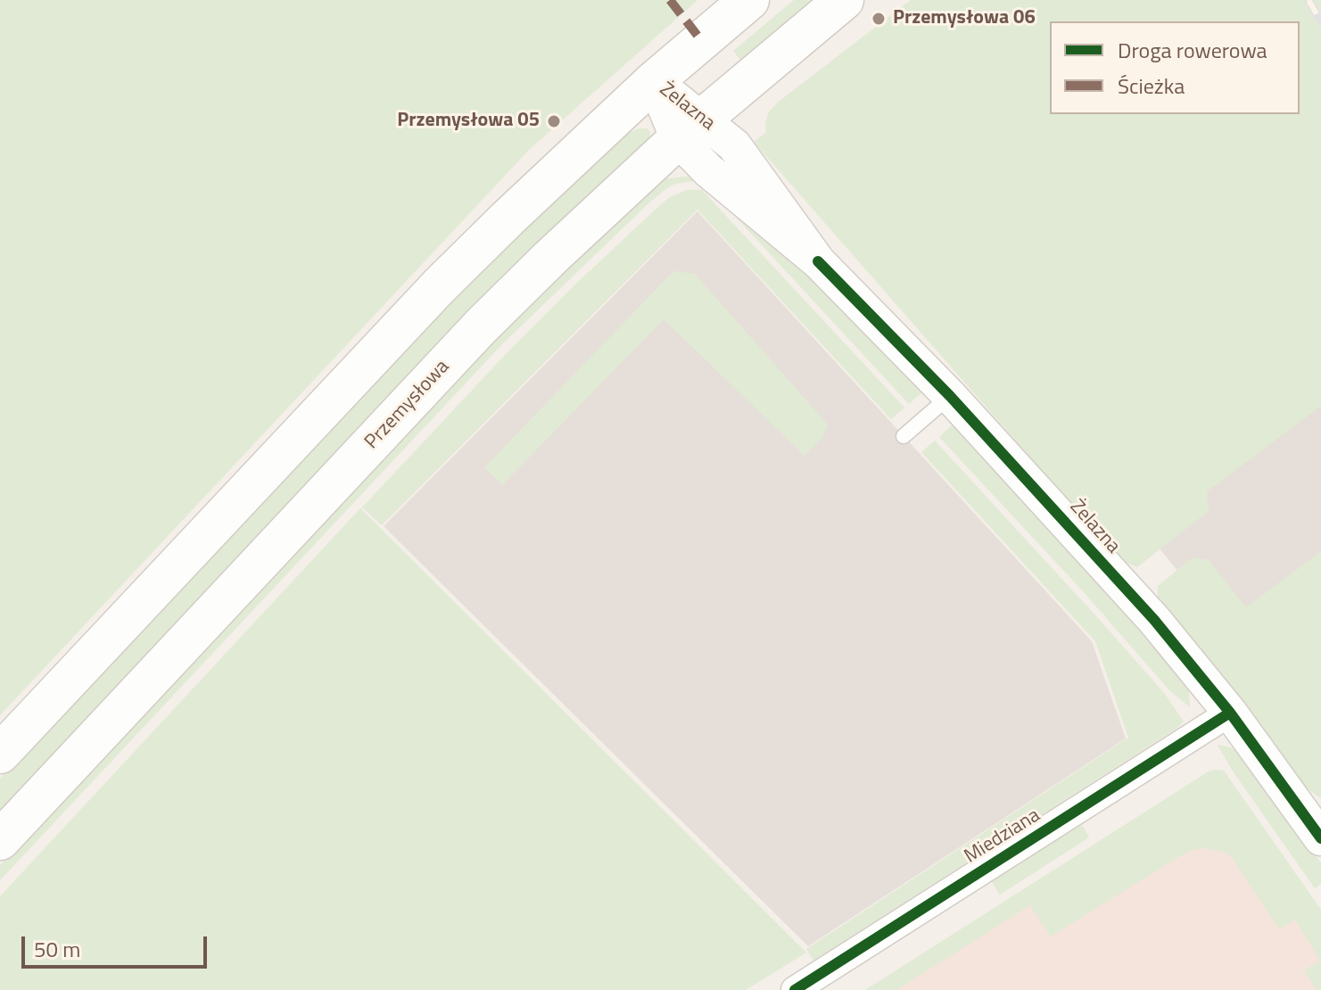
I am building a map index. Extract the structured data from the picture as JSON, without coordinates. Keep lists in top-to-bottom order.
{
  "streets": {
    "main road": ["Przemysłowa"],
    "street": ["Żelazna", "Miedziana"]
  },
  "crossings": [
    ["Żelazna", "Przemysłowa"],
    ["Żelazna", "Miedziana"]
  ],
  "places": ["Przemysłowa 06", "Przemysłowa 05"],
  "legend": ["Droga rowerowa", "Ścieżka"],
  "scale_bar": "50 m"
}
